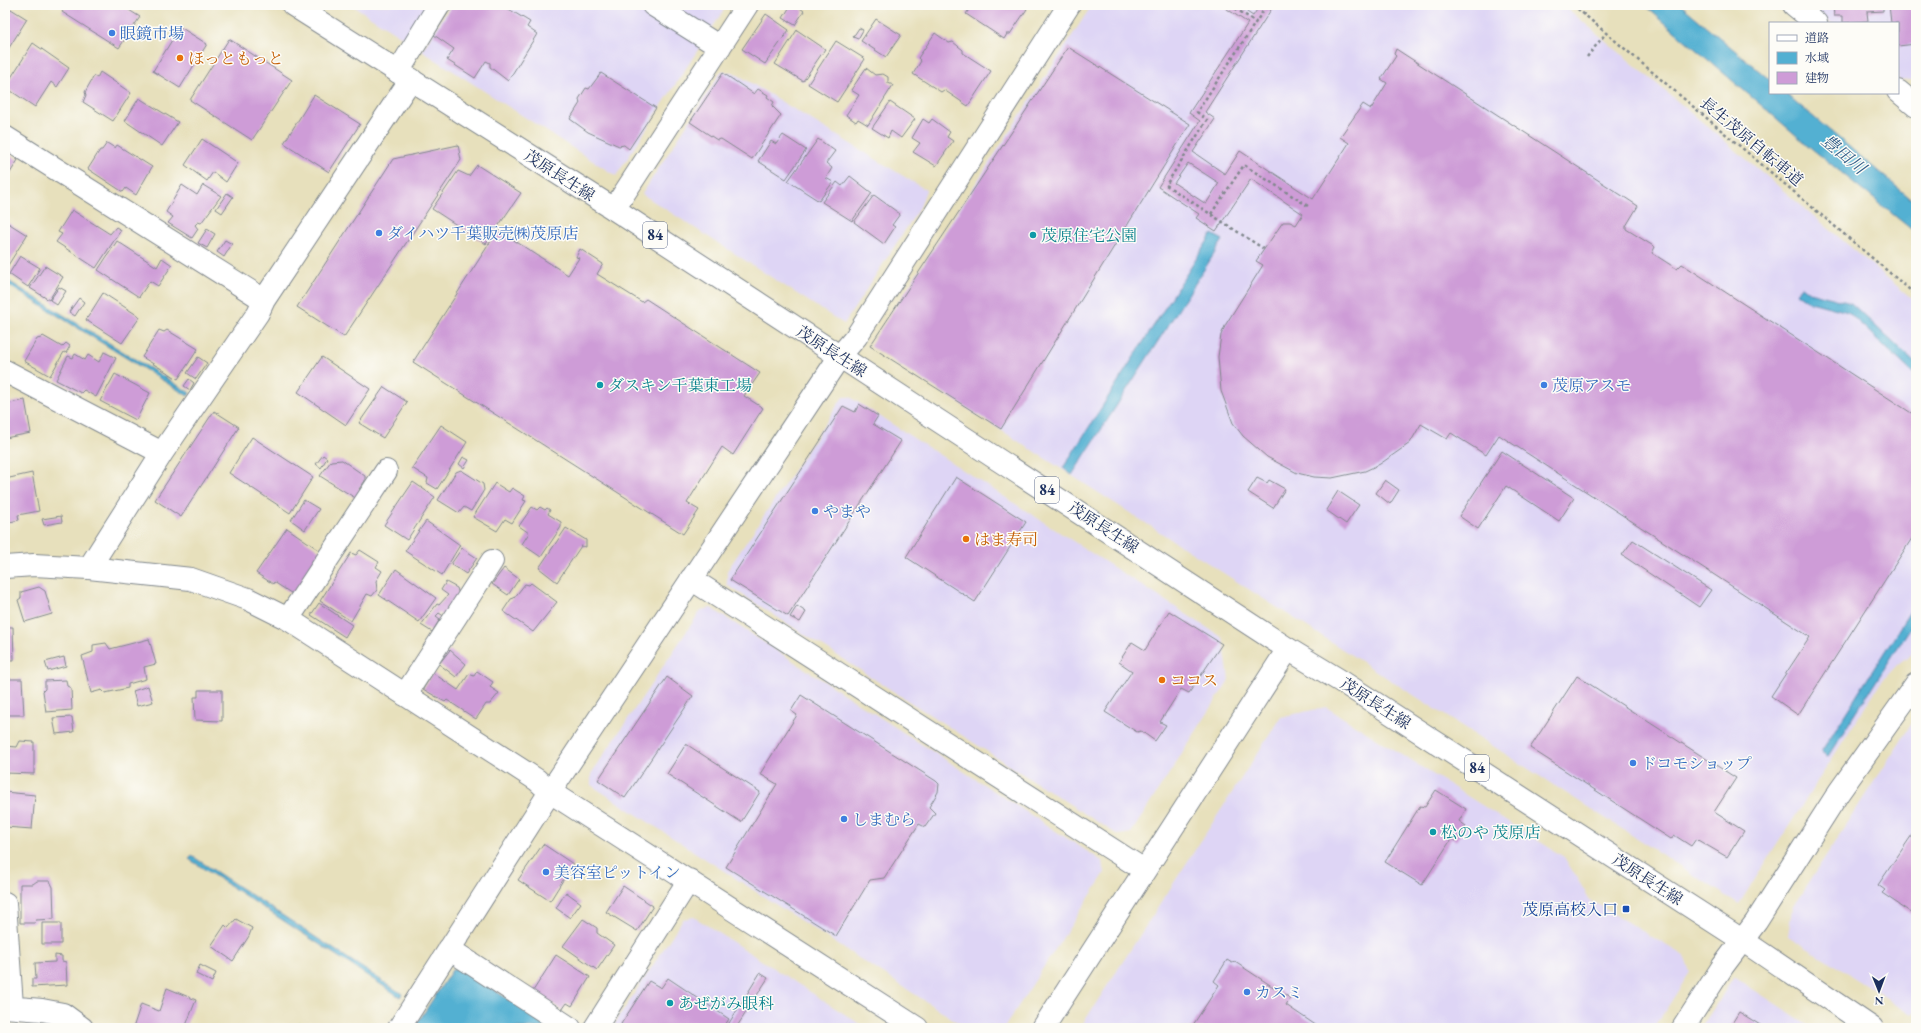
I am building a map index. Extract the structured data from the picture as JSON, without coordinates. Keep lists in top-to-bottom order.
{
  "streets": {
    "street": ["茂原長生線", "84"],
    "path": ["長生茂原自転車道"]
  },
  "water": ["豊田川"],
  "places": {
    "other": [
      "眼鏡市場",
      "ほっともっと",
      "ダイハツ千葉販売㈱茂原店",
      "茂原住宅公園",
      "ダスキン千葉東工場",
      "茂原アスモ",
      "やまや",
      "はま寿司",
      "ココス",
      "ドコモショップ",
      "しまむら",
      "松のや 茂原店",
      "美容室ピットイン",
      "カスミ",
      "あぜがみ眼科"
    ],
    "transit": ["茂原高校入口"]
  },
  "legend": ["道路", "水域", "建物"],
  "north": "bottom"
}
